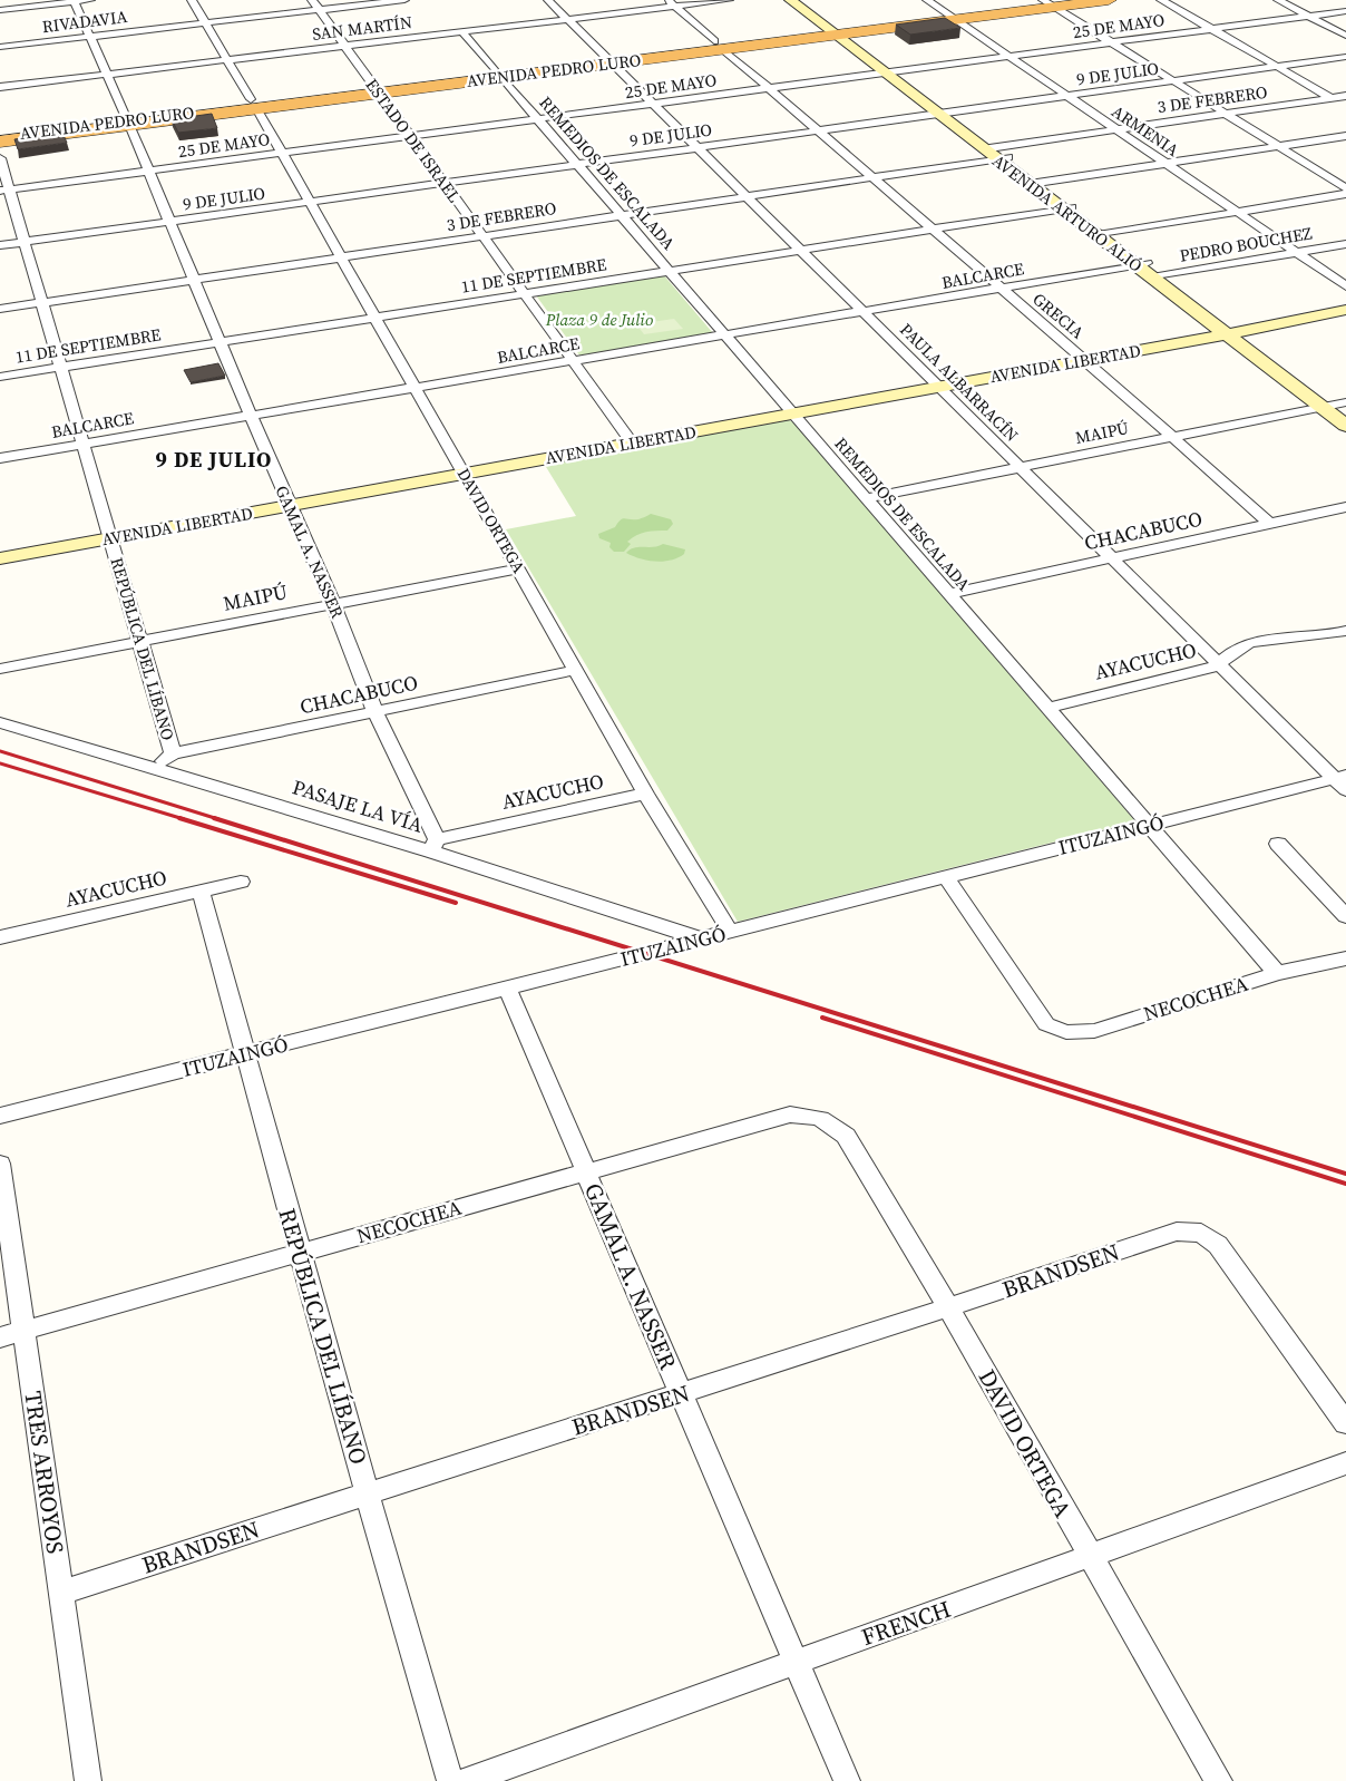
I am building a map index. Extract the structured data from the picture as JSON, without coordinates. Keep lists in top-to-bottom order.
{
  "streets": {
    "highway": ["AVENIDA PEDRO LURO"],
    "main road": ["AVENIDA ARTURO ALIÓ", "AVENIDA LIBERTAD"],
    "street": [
      "RIVADAVIA",
      "25 DE MAYO",
      "SAN MARTÍN",
      "9 DE JULIO",
      "3 DE FEBRERO",
      "ARMENIA",
      "ESTADO DE ISRAEL",
      "REMEDIOS DE ESCALADA",
      "PEDRO BOUCHEZ",
      "11 DE SEPTIEMBRE",
      "BALCARCE",
      "GRECIA",
      "PAULA ALBARRACÍN",
      "MAIPÚ",
      "DAVID ORTEGA",
      "CHACABUCO",
      "GAMAL A. NASSER",
      "REPÚBLICA DEL LÍBANO",
      "AYACUCHO",
      "PASAJE LA VÍA",
      "ITUZAINGÓ",
      "NECOCHEA",
      "BRANDSEN",
      "TRES ARROYOS",
      "FRENCH"
    ]
  },
  "crossings": [
    ["RIVADAVIA", "ESTADO DE ISRAEL"],
    ["RIVADAVIA", "DAVID ORTEGA"],
    ["RIVADAVIA", "GAMAL A. NASSER"],
    ["25 DE MAYO", "ARMENIA"],
    ["25 DE MAYO", "ESTADO DE ISRAEL"],
    ["25 DE MAYO", "REMEDIOS DE ESCALADA"],
    ["25 DE MAYO", "AVENIDA ARTURO ALIÓ"],
    ["25 DE MAYO", "GRECIA"],
    ["25 DE MAYO", "PAULA ALBARRACÍN"],
    ["25 DE MAYO", "DAVID ORTEGA"],
    ["25 DE MAYO", "GAMAL A. NASSER"],
    ["25 DE MAYO", "REPÚBLICA DEL LÍBANO"],
    ["SAN MARTÍN", "ESTADO DE ISRAEL"],
    ["SAN MARTÍN", "REMEDIOS DE ESCALADA"],
    ["SAN MARTÍN", "GRECIA"],
    ["SAN MARTÍN", "PAULA ALBARRACÍN"],
    ["SAN MARTÍN", "DAVID ORTEGA"],
    ["SAN MARTÍN", "GAMAL A. NASSER"],
    ["AVENIDA PEDRO LURO", "ARMENIA"],
    ["AVENIDA PEDRO LURO", "ESTADO DE ISRAEL"],
    ["AVENIDA PEDRO LURO", "REMEDIOS DE ESCALADA"],
    ["AVENIDA PEDRO LURO", "AVENIDA ARTURO ALIÓ"],
    ["AVENIDA PEDRO LURO", "GRECIA"],
    ["AVENIDA PEDRO LURO", "PAULA ALBARRACÍN"],
    ["AVENIDA PEDRO LURO", "DAVID ORTEGA"],
    ["AVENIDA PEDRO LURO", "GAMAL A. NASSER"],
    ["9 DE JULIO", "ARMENIA"],
    ["9 DE JULIO", "ESTADO DE ISRAEL"],
    ["9 DE JULIO", "REMEDIOS DE ESCALADA"],
    ["9 DE JULIO", "AVENIDA ARTURO ALIÓ"],
    ["9 DE JULIO", "GRECIA"],
    ["9 DE JULIO", "PAULA ALBARRACÍN"],
    ["9 DE JULIO", "DAVID ORTEGA"],
    ["9 DE JULIO", "GAMAL A. NASSER"],
    ["9 DE JULIO", "REPÚBLICA DEL LÍBANO"],
    ["3 DE FEBRERO", "ARMENIA"],
    ["3 DE FEBRERO", "ESTADO DE ISRAEL"],
    ["3 DE FEBRERO", "REMEDIOS DE ESCALADA"],
    ["3 DE FEBRERO", "AVENIDA ARTURO ALIÓ"],
    ["3 DE FEBRERO", "GRECIA"],
    ["3 DE FEBRERO", "PAULA ALBARRACÍN"],
    ["3 DE FEBRERO", "DAVID ORTEGA"],
    ["3 DE FEBRERO", "GAMAL A. NASSER"],
    ["3 DE FEBRERO", "REPÚBLICA DEL LÍBANO"],
    ["ARMENIA", "PEDRO BOUCHEZ"],
    ["ESTADO DE ISRAEL", "11 DE SEPTIEMBRE"],
    ["ESTADO DE ISRAEL", "BALCARCE"],
    ["ESTADO DE ISRAEL", "AVENIDA LIBERTAD"],
    ["REMEDIOS DE ESCALADA", "11 DE SEPTIEMBRE"],
    ["REMEDIOS DE ESCALADA", "BALCARCE"],
    ["REMEDIOS DE ESCALADA", "AVENIDA LIBERTAD"],
    ["REMEDIOS DE ESCALADA", "MAIPÚ"],
    ["REMEDIOS DE ESCALADA", "CHACABUCO"],
    ["REMEDIOS DE ESCALADA", "AYACUCHO"],
    ["REMEDIOS DE ESCALADA", "ITUZAINGÓ"],
    ["REMEDIOS DE ESCALADA", "NECOCHEA"],
    ["AVENIDA ARTURO ALIÓ", "PEDRO BOUCHEZ"],
    ["AVENIDA ARTURO ALIÓ", "11 DE SEPTIEMBRE"],
    ["AVENIDA ARTURO ALIÓ", "BALCARCE"],
    ["AVENIDA ARTURO ALIÓ", "AVENIDA LIBERTAD"],
    ["AVENIDA ARTURO ALIÓ", "MAIPÚ"],
    ["PEDRO BOUCHEZ", "BALCARCE"],
    ["11 DE SEPTIEMBRE", "GRECIA"],
    ["11 DE SEPTIEMBRE", "PAULA ALBARRACÍN"],
    ["11 DE SEPTIEMBRE", "DAVID ORTEGA"],
    ["11 DE SEPTIEMBRE", "GAMAL A. NASSER"],
    ["11 DE SEPTIEMBRE", "REPÚBLICA DEL LÍBANO"],
    ["BALCARCE", "GRECIA"],
    ["BALCARCE", "PAULA ALBARRACÍN"],
    ["BALCARCE", "DAVID ORTEGA"],
    ["BALCARCE", "GAMAL A. NASSER"],
    ["BALCARCE", "REPÚBLICA DEL LÍBANO"],
    ["GRECIA", "AVENIDA LIBERTAD"],
    ["GRECIA", "MAIPÚ"],
    ["GRECIA", "CHACABUCO"],
    ["AVENIDA LIBERTAD", "PAULA ALBARRACÍN"],
    ["AVENIDA LIBERTAD", "DAVID ORTEGA"],
    ["AVENIDA LIBERTAD", "GAMAL A. NASSER"],
    ["AVENIDA LIBERTAD", "REPÚBLICA DEL LÍBANO"],
    ["PAULA ALBARRACÍN", "MAIPÚ"],
    ["PAULA ALBARRACÍN", "CHACABUCO"],
    ["PAULA ALBARRACÍN", "AYACUCHO"],
    ["PAULA ALBARRACÍN", "ITUZAINGÓ"],
    ["MAIPÚ", "DAVID ORTEGA"],
    ["MAIPÚ", "GAMAL A. NASSER"],
    ["MAIPÚ", "REPÚBLICA DEL LÍBANO"],
    ["DAVID ORTEGA", "CHACABUCO"],
    ["DAVID ORTEGA", "AYACUCHO"],
    ["DAVID ORTEGA", "ITUZAINGÓ"],
    ["DAVID ORTEGA", "NECOCHEA"],
    ["DAVID ORTEGA", "BRANDSEN"],
    ["DAVID ORTEGA", "FRENCH"],
    ["CHACABUCO", "GAMAL A. NASSER"],
    ["CHACABUCO", "REPÚBLICA DEL LÍBANO"],
    ["CHACABUCO", "PASAJE LA VÍA"],
    ["GAMAL A. NASSER", "AYACUCHO"],
    ["GAMAL A. NASSER", "PASAJE LA VÍA"],
    ["GAMAL A. NASSER", "ITUZAINGÓ"],
    ["GAMAL A. NASSER", "NECOCHEA"],
    ["GAMAL A. NASSER", "BRANDSEN"],
    ["GAMAL A. NASSER", "FRENCH"],
    ["REPÚBLICA DEL LÍBANO", "AYACUCHO"],
    ["REPÚBLICA DEL LÍBANO", "ITUZAINGÓ"],
    ["REPÚBLICA DEL LÍBANO", "NECOCHEA"],
    ["REPÚBLICA DEL LÍBANO", "BRANDSEN"],
    ["AYACUCHO", "PASAJE LA VÍA"],
    ["PASAJE LA VÍA", "ITUZAINGÓ"],
    ["ITUZAINGÓ", "NECOCHEA"],
    ["NECOCHEA", "TRES ARROYOS"],
    ["BRANDSEN", "TRES ARROYOS"]
  ],
  "districts": ["9 DE JULIO"],
  "parks": ["Plaza 9 de Julio"]
}
